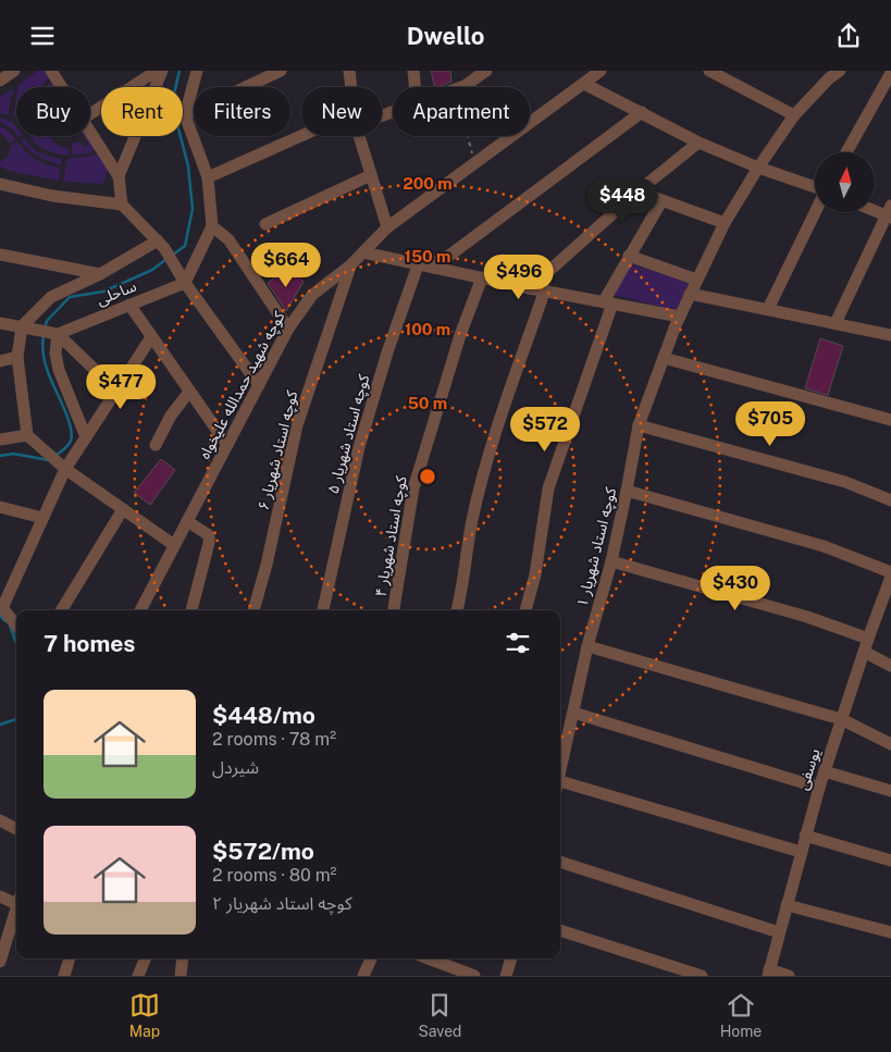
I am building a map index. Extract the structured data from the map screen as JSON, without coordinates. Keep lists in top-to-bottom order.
{
  "streets": {
    "street": [
      "ساحلی",
      "کوچه شهید حمدالله علیخواه",
      "کوچه استاد شهریار ۵",
      "کوچه استاد شهریار ۶",
      "کوچه استاد شهریار ۴",
      "کوچه استاد شهریار ۱",
      "یوسفی"
    ]
  },
  "crossings": [
    ["کوچه شهید حمدالله علیخواه", "کوچه استاد شهریار ۶"]
  ],
  "north": "top",
  "page": {
    "header": "Dwello",
    "chip": [
      "Buy",
      "Rent",
      "Filters",
      "New",
      "Apartment"
    ],
    "price": [
      "$448",
      "$664",
      "$496",
      "$477",
      "$705",
      "$572",
      "$430"
    ],
    "heading": "7 homes",
    "list": [
      {
        "name": "$448/mo",
        "note": "2 rooms · 78 m² · شیردل"
      },
      {
        "name": "$572/mo",
        "note": "2 rooms · 80 m² · کوچه استاد شهریار ۲"
      }
    ],
    "tabs": ["Map", "Saved", "Home"]
  },
  "rings": [
    "200 m",
    "150 m",
    "100 m",
    "50 m"
  ]
}
